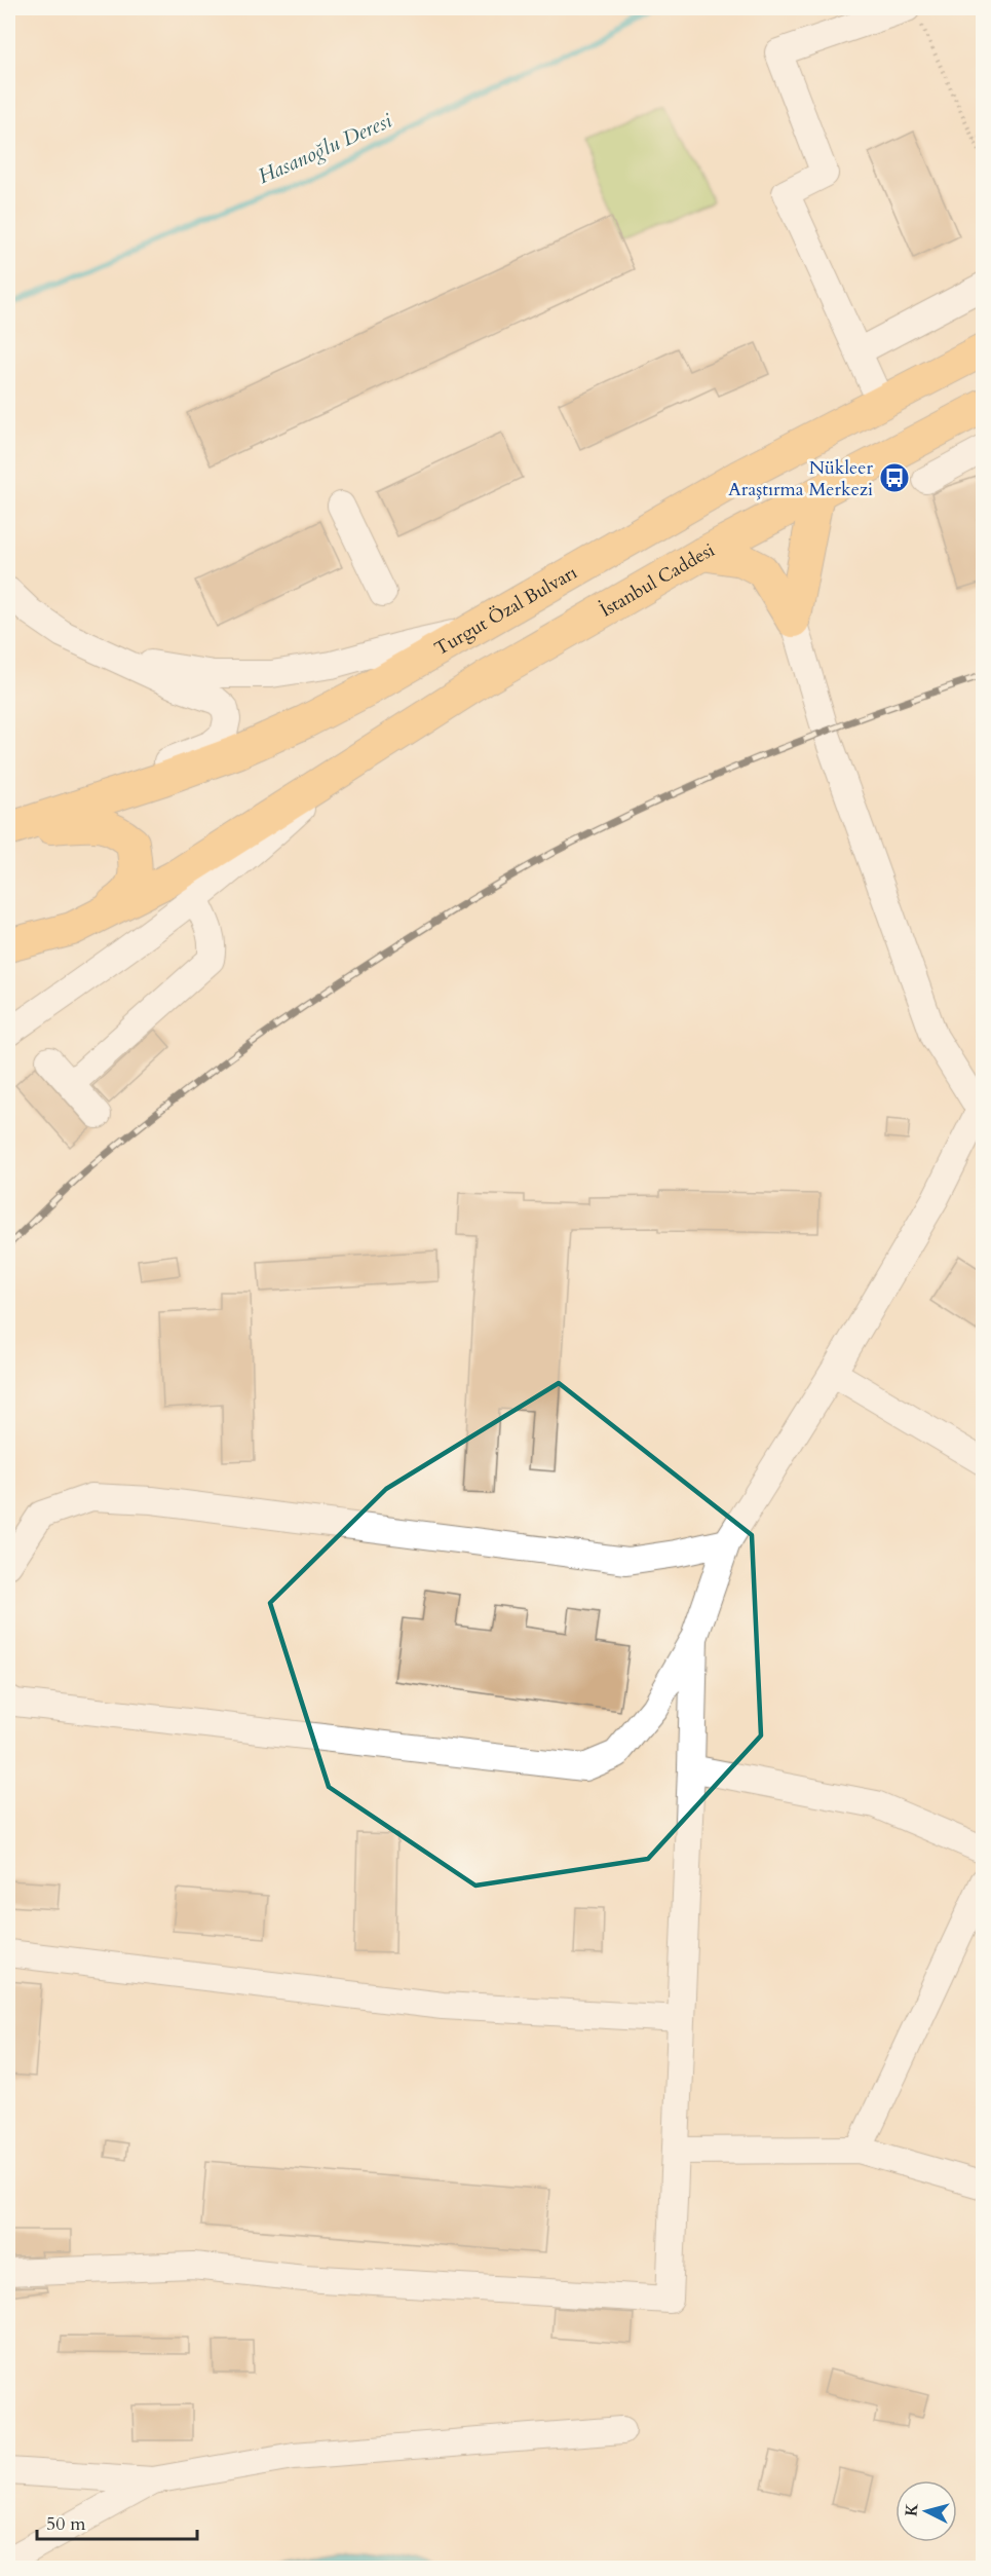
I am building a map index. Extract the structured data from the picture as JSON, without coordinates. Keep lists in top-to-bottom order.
{
  "streets": {
    "main road": ["İstanbul Caddesi", "Turgut Özal Bulvarı"]
  },
  "water": ["Hasanoğlu Deresi"],
  "places": {
    "bus stop": ["Nükleer Araştırma Merkezi"]
  },
  "scale_bar": "50 m",
  "north": "left"
}
